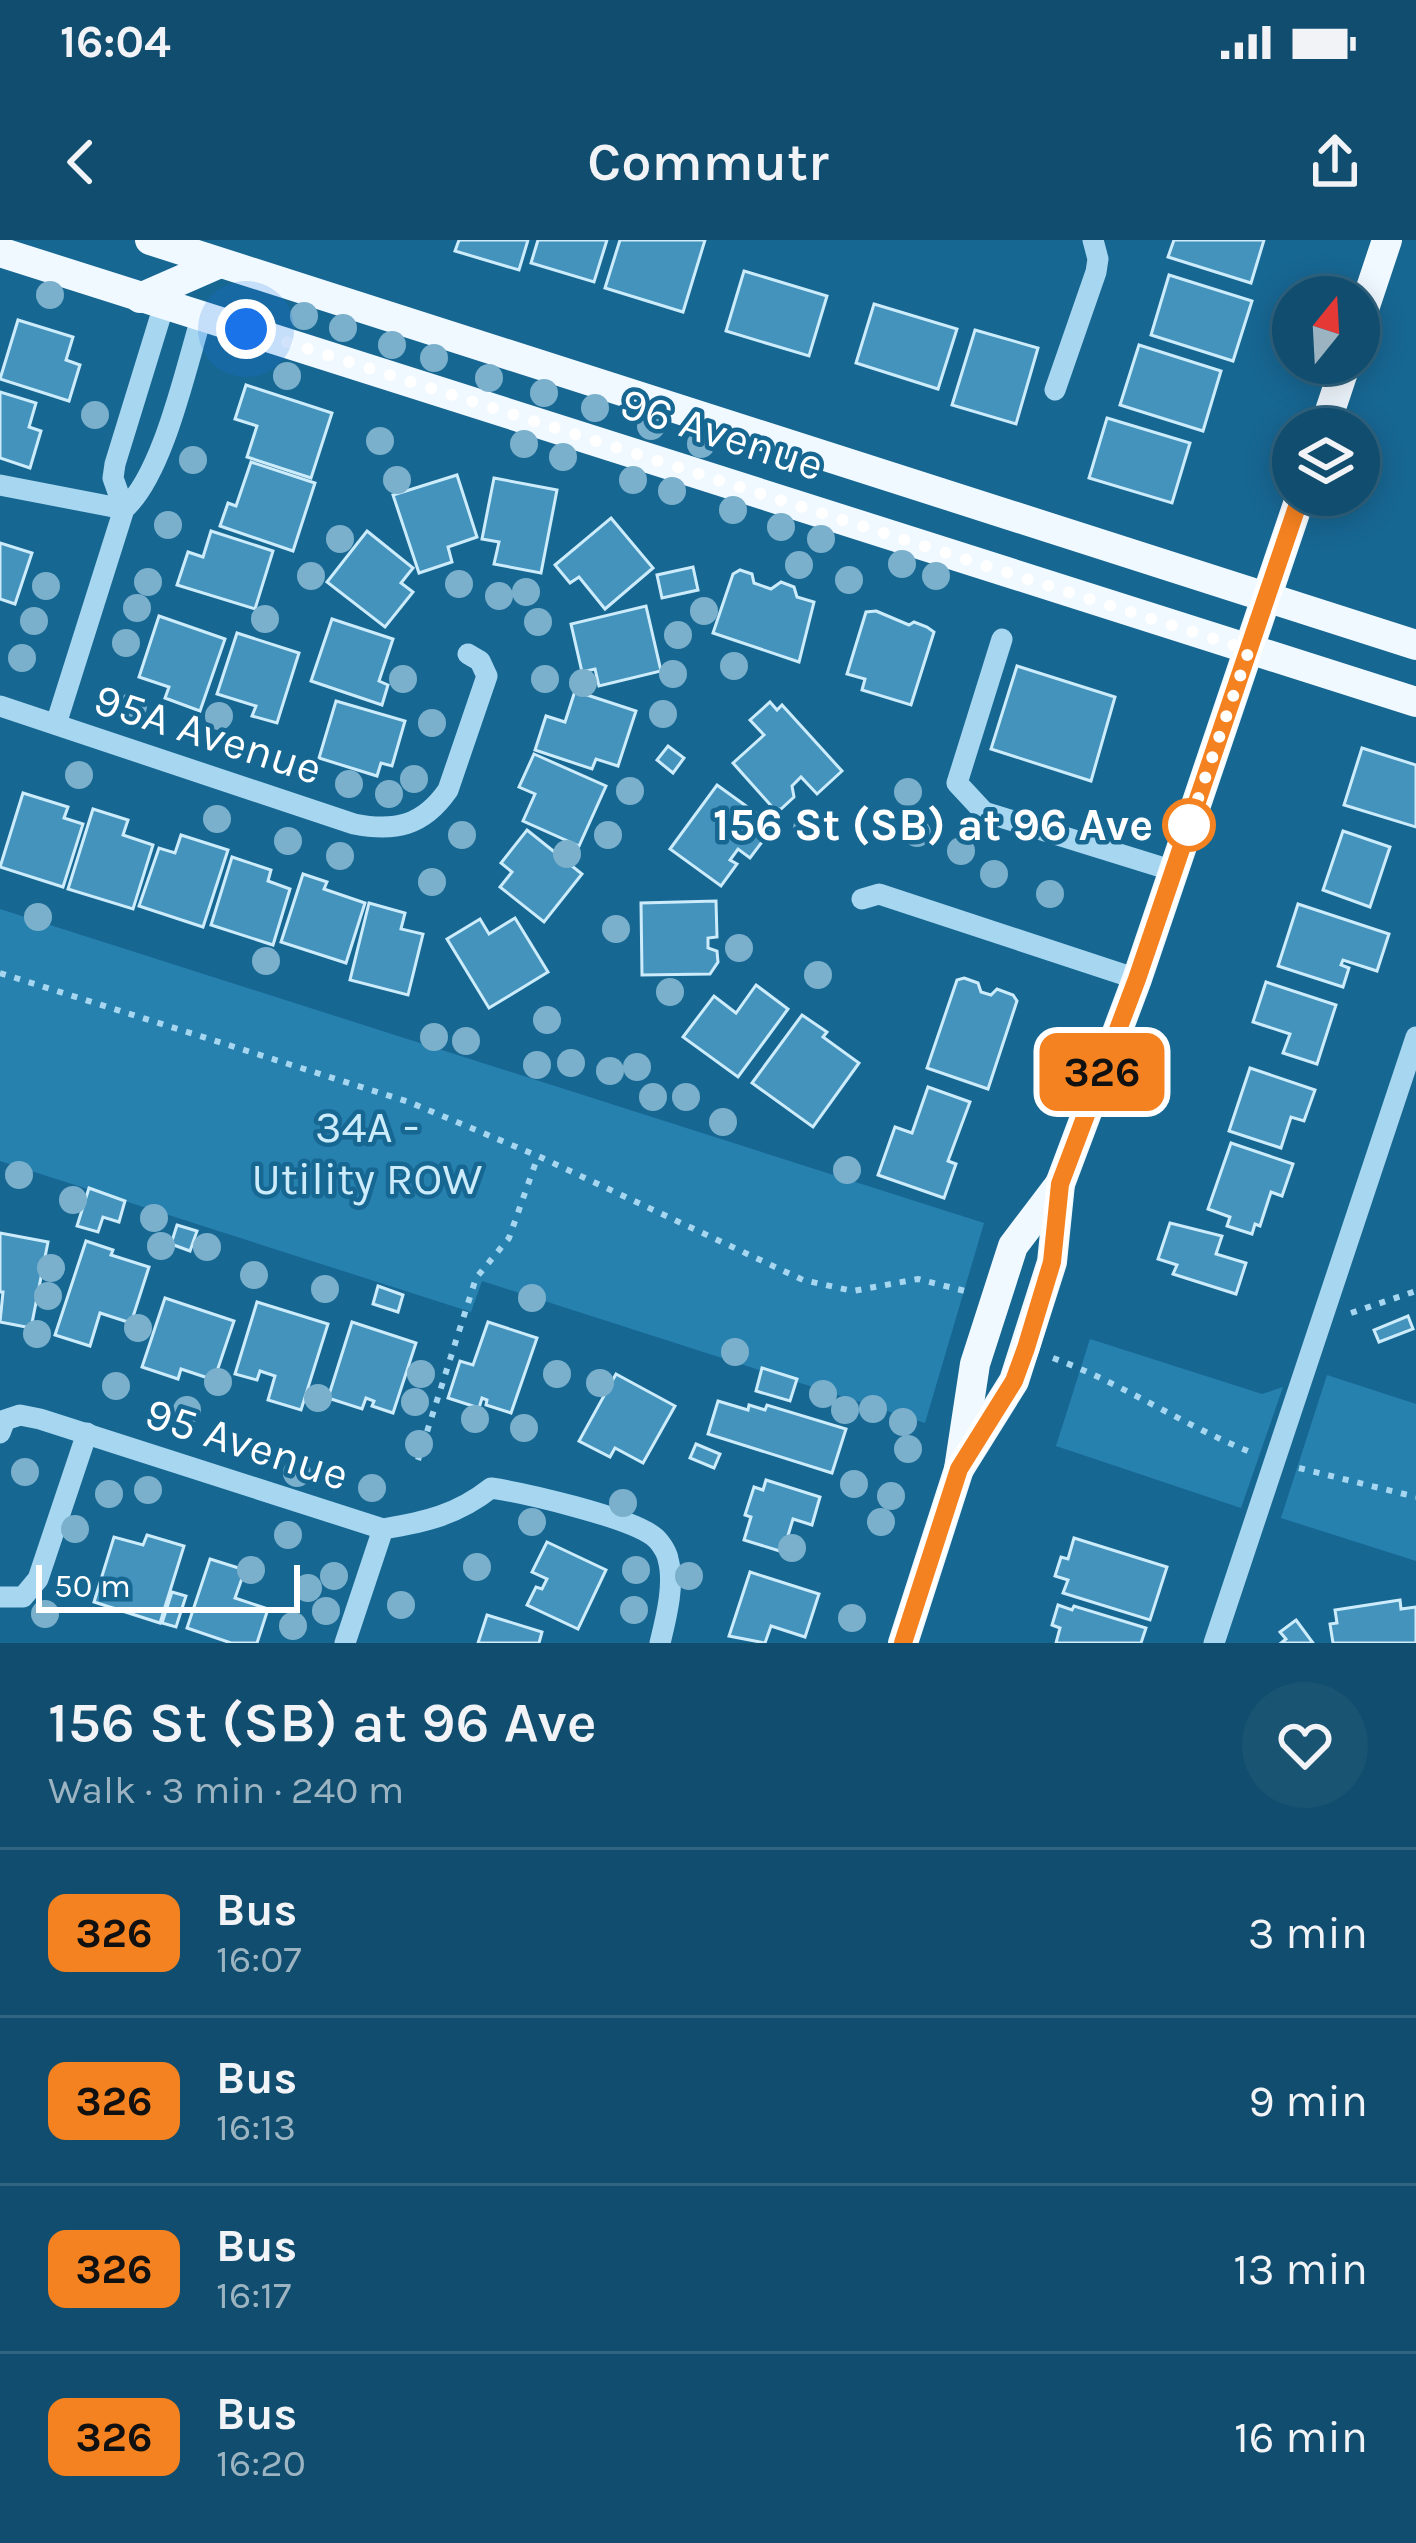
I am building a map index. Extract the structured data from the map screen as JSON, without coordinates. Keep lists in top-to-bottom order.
{
  "streets": {
    "main road": ["96 Avenue"],
    "street": ["95A Avenue", "95 Avenue"]
  },
  "parks": ["34A - Utility ROW"],
  "places": ["156 St (SB) at 96 Ave"],
  "lines": ["bus line 326"],
  "scale_bar": "50 m",
  "north": "top",
  "page": {
    "status": "16:04",
    "header": "Commutr",
    "on_map": "326",
    "scale": "50 m",
    "heading": ["156 St (SB) at 96 Ave", "Walk · 3 min · 240 m"],
    "list": [
      {
        "mark": "326",
        "name": "Bus",
        "note": "16:07",
        "value": "3 min"
      },
      {
        "mark": "326",
        "name": "Bus",
        "note": "16:13",
        "value": "9 min"
      },
      {
        "mark": "326",
        "name": "Bus",
        "note": "16:17",
        "value": "13 min"
      },
      {
        "mark": "326",
        "name": "Bus",
        "note": "16:20",
        "value": "16 min"
      }
    ]
  }
}
